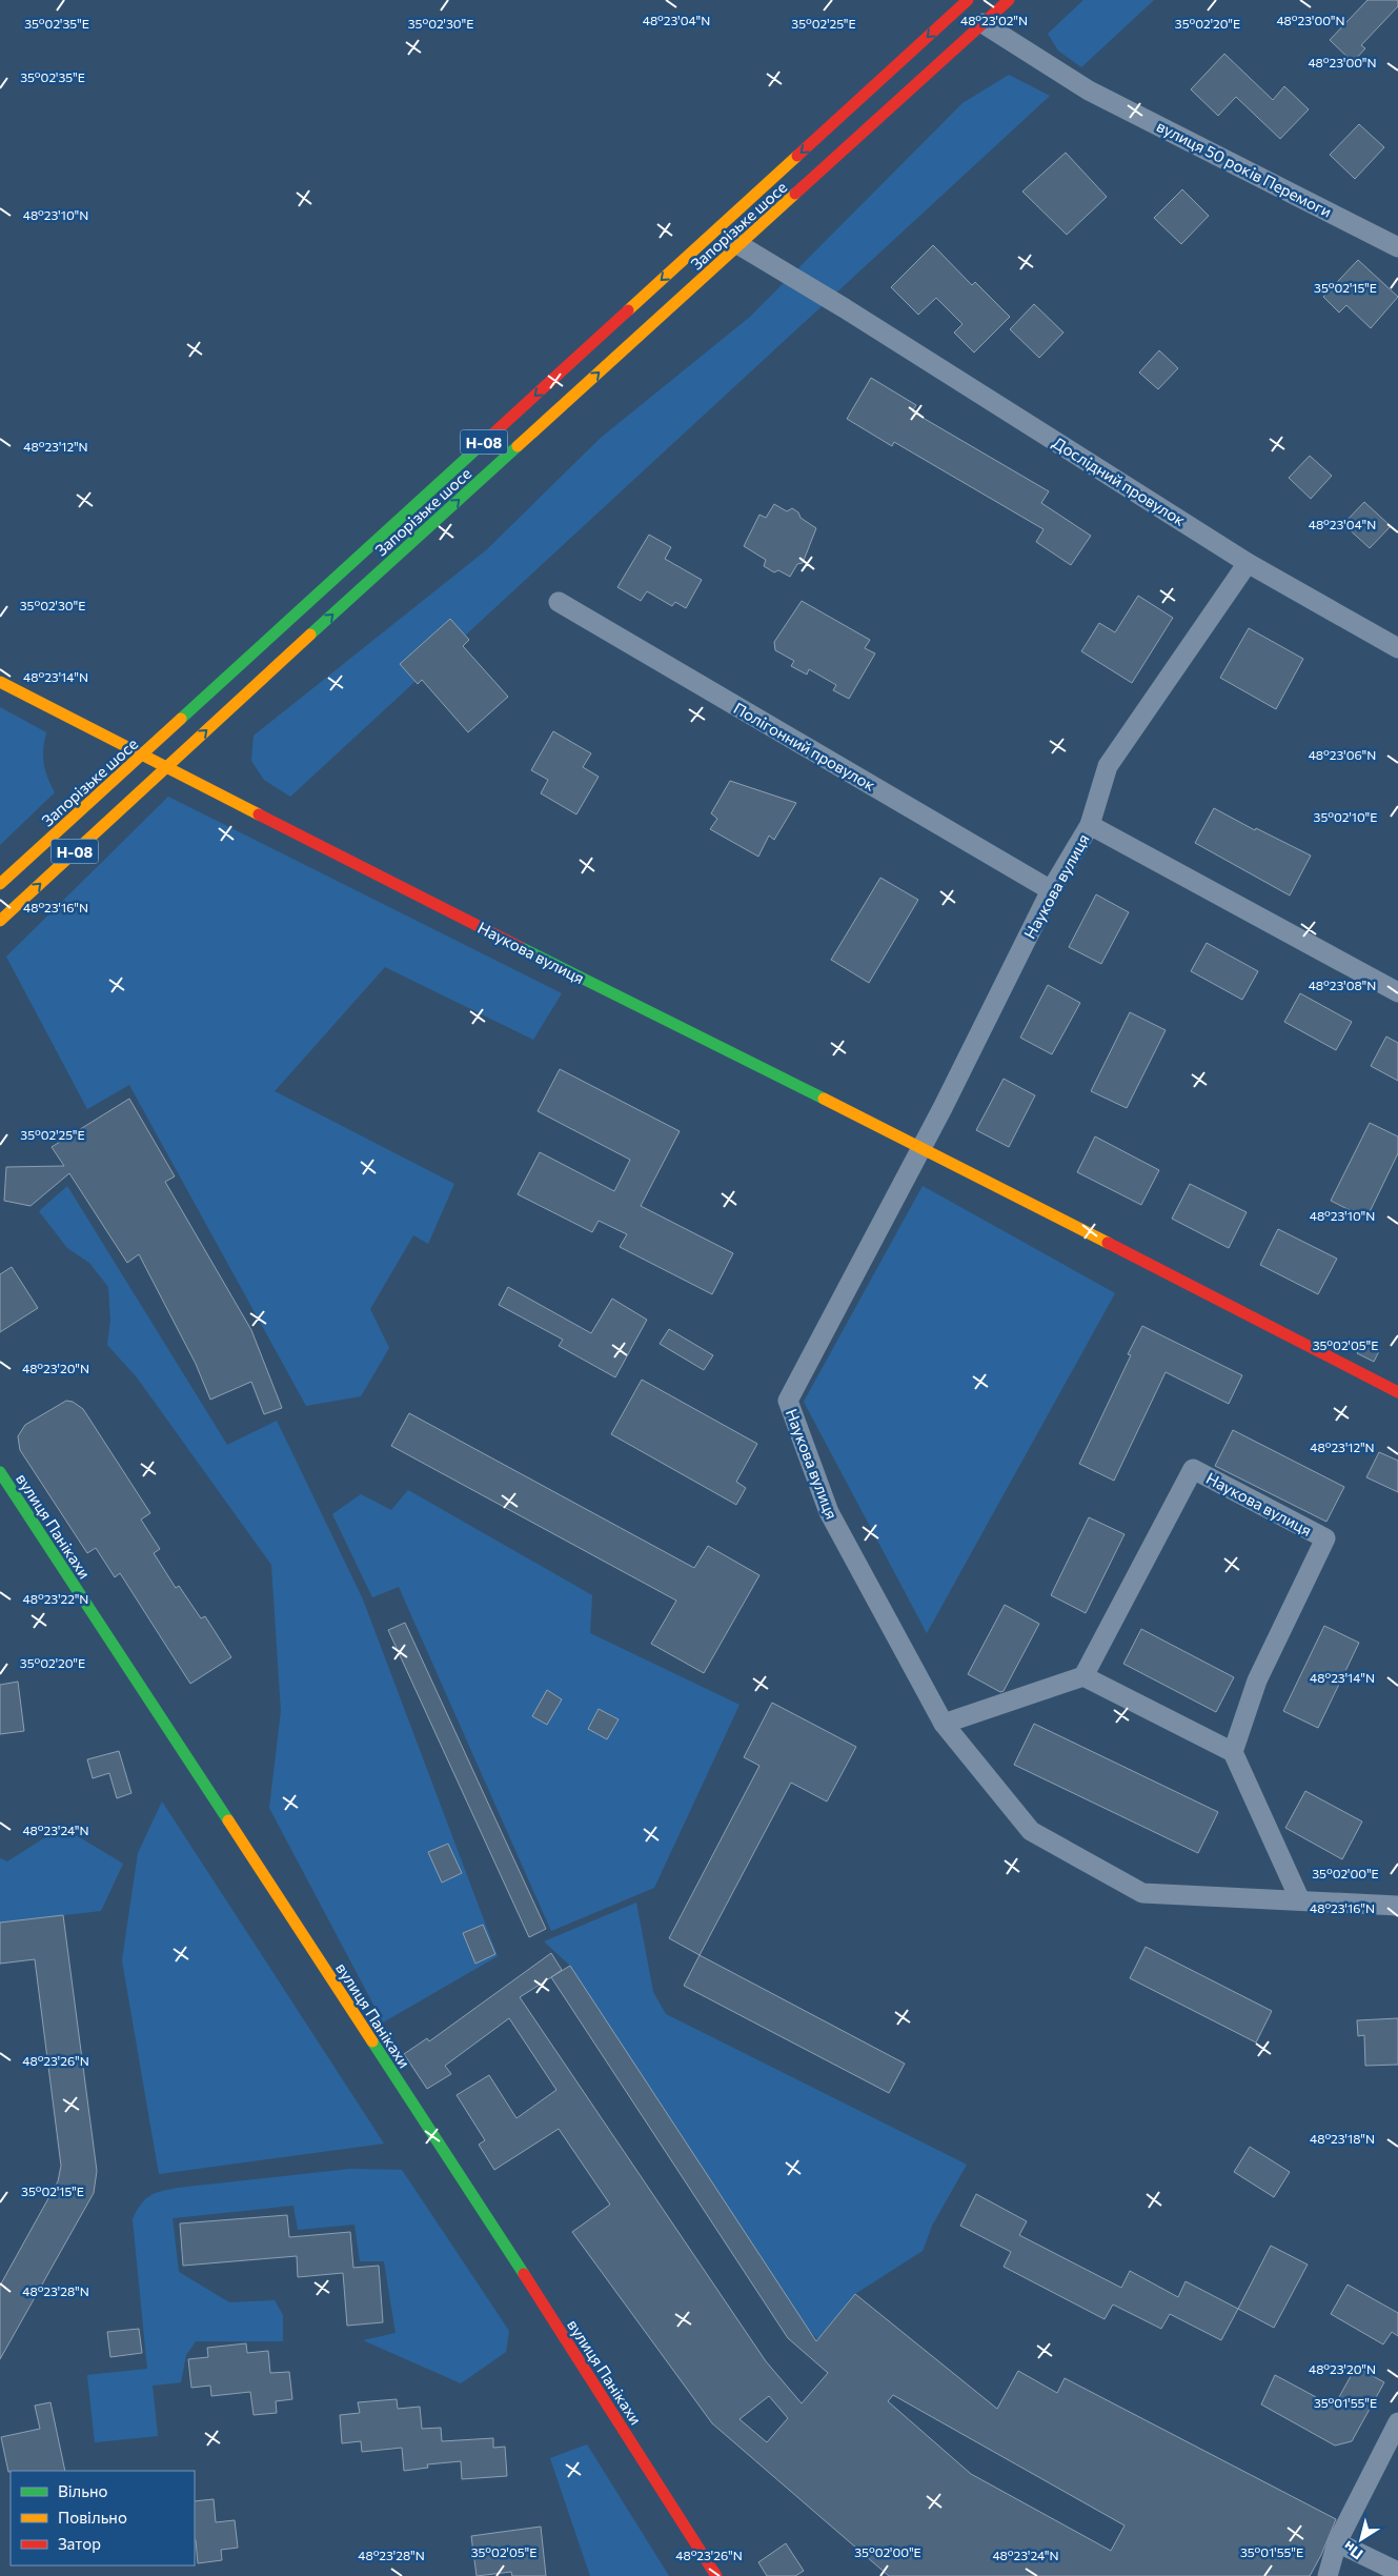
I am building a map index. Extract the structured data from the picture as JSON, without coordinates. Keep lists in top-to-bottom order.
{
  "streets": {
    "street": [
      "вулиця 50 років Перемоги",
      "Запорізьке шосе",
      "Н-08",
      "Дослідний провулок",
      "Полігонний провулок",
      "Наукова вулиця",
      "вулиця Панікахи"
    ]
  },
  "crossings": [
    ["вулиця 50 років Перемоги", "Запорізьке шосе"],
    ["Запорізьке шосе", "Дослідний провулок"],
    ["Запорізьке шосе", "Наукова вулиця"],
    ["Полігонний провулок", "Наукова вулиця"]
  ],
  "legend": ["Вільно", "Повільно", "Затор"],
  "north": "bottom left",
  "coordinates": [
    "48°23'04\"N",
    "48°23'02\"N",
    "48°23'00\"N",
    "35°02'30\"E",
    "35°02'35\"E",
    "35°02'25\"E",
    "35°02'20\"E",
    "48°23'10\"N",
    "35°02'15\"E",
    "48°23'12\"N",
    "48°23'14\"N",
    "48°23'06\"N",
    "35°02'10\"E",
    "48°23'16\"N",
    "48°23'08\"N",
    "35°02'05\"E",
    "48°23'20\"N",
    "48°23'22\"N",
    "48°23'24\"N",
    "35°02'00\"E",
    "48°23'26\"N",
    "48°23'18\"N",
    "48°23'28\"N",
    "35°01'55\"E"
  ]
}
